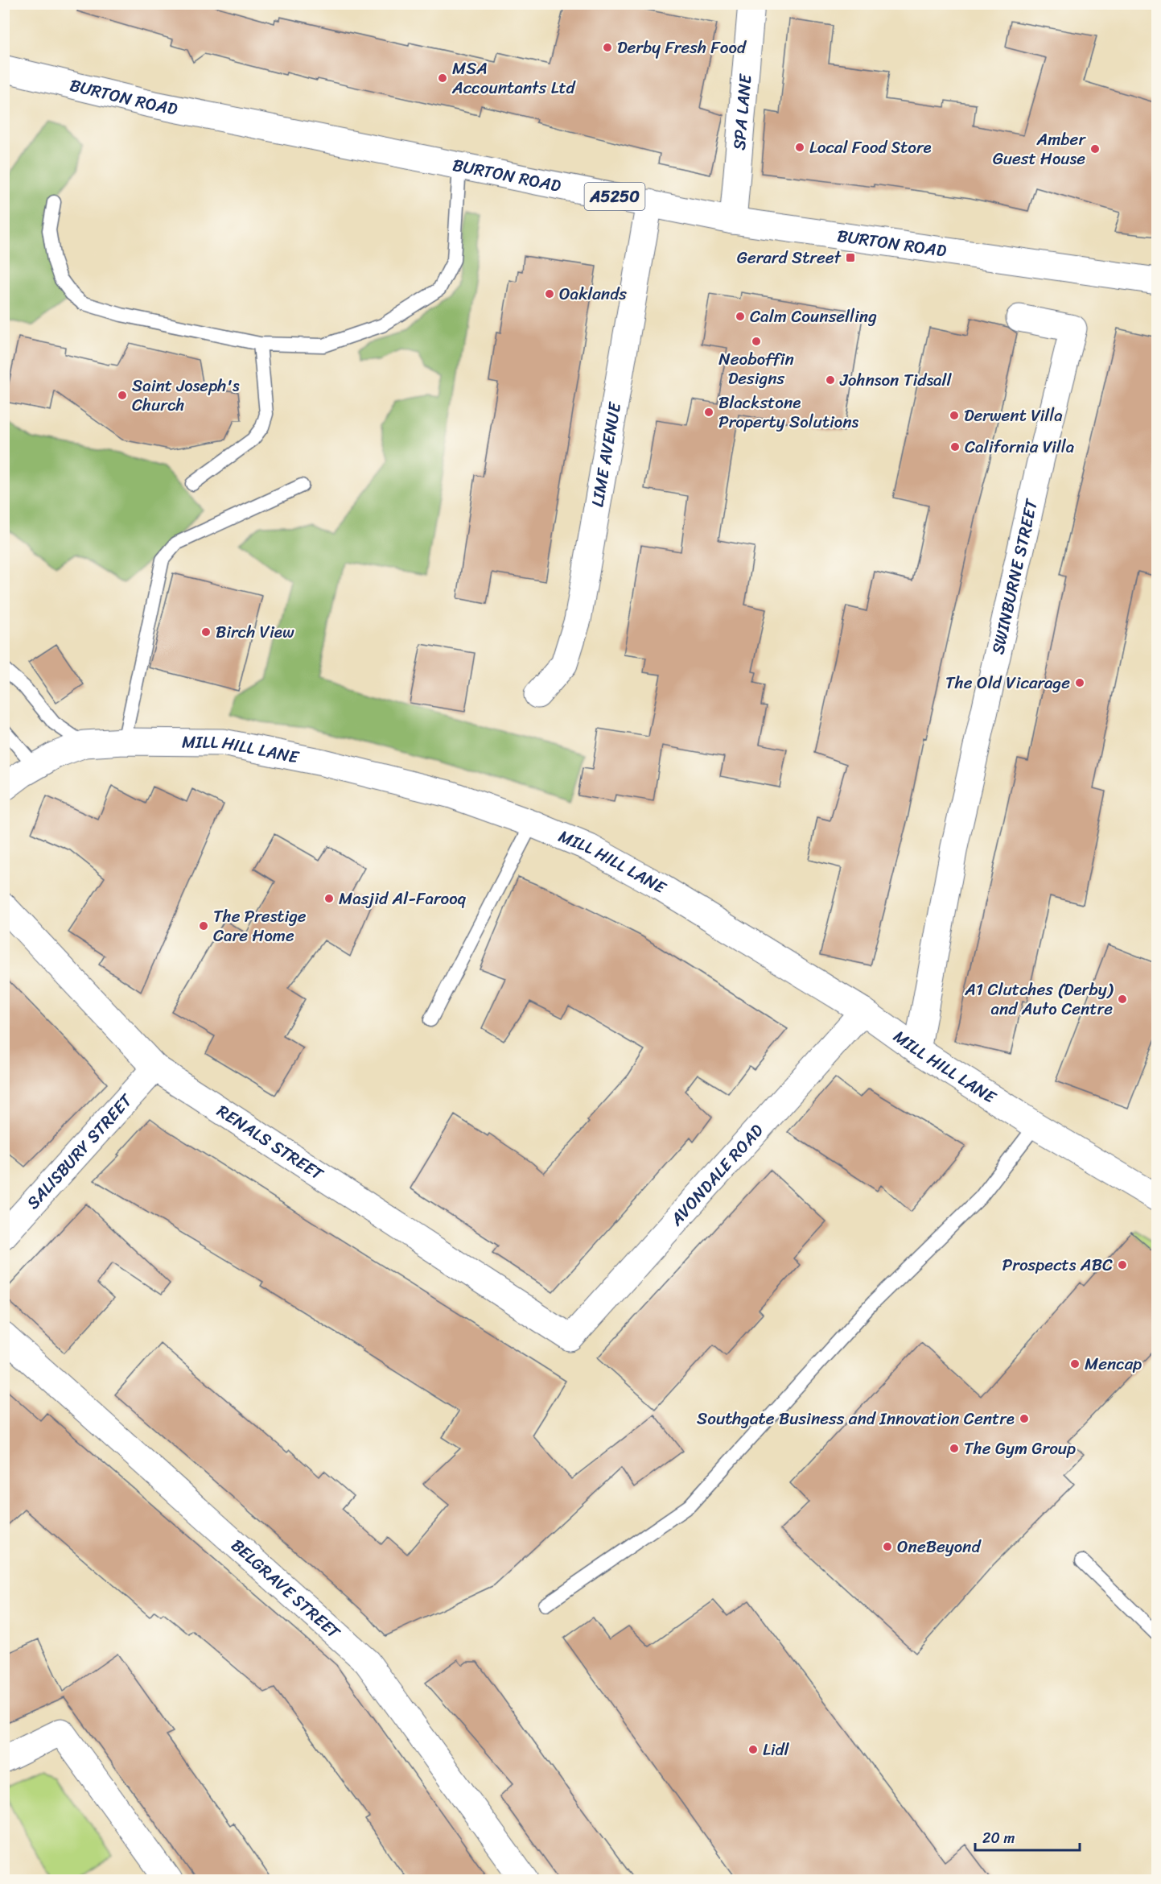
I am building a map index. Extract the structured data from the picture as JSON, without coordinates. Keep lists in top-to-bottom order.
{
  "streets": {
    "street": [
      "BURTON ROAD",
      "SPA LANE",
      "A5250",
      "LIME AVENUE",
      "SWINBURNE STREET",
      "MILL HILL LANE",
      "RENALS STREET",
      "SALISBURY STREET",
      "AVONDALE ROAD",
      "BELGRAVE STREET"
    ]
  },
  "crossings": [
    ["BURTON ROAD", "SPA LANE"],
    ["BURTON ROAD", "LIME AVENUE"],
    ["SWINBURNE STREET", "MILL HILL LANE"],
    ["MILL HILL LANE", "AVONDALE ROAD"],
    ["RENALS STREET", "SALISBURY STREET"],
    ["RENALS STREET", "AVONDALE ROAD"]
  ],
  "places": {
    "other": [
      "Derby Fresh Food",
      "MSA Accountants Ltd",
      "Local Food Store",
      "Amber Guest House",
      "Oaklands",
      "Calm Counselling",
      "Neoboffin Designs",
      "Johnson Tidsall",
      "Saint Joseph's Church",
      "Blackstone Property Solutions",
      "Derwent Villa",
      "California Villa",
      "Birch View",
      "The Old Vicarage",
      "Masjid Al-Farooq",
      "The Prestige Care Home",
      "A1 Clutches (Derby) and Auto Centre",
      "Prospects ABC",
      "Mencap",
      "Southgate Business and Innovation Centre",
      "The Gym Group",
      "OneBeyond",
      "Lidl"
    ],
    "transit": ["Gerard Street"]
  },
  "scale_bar": "20 m"
}
